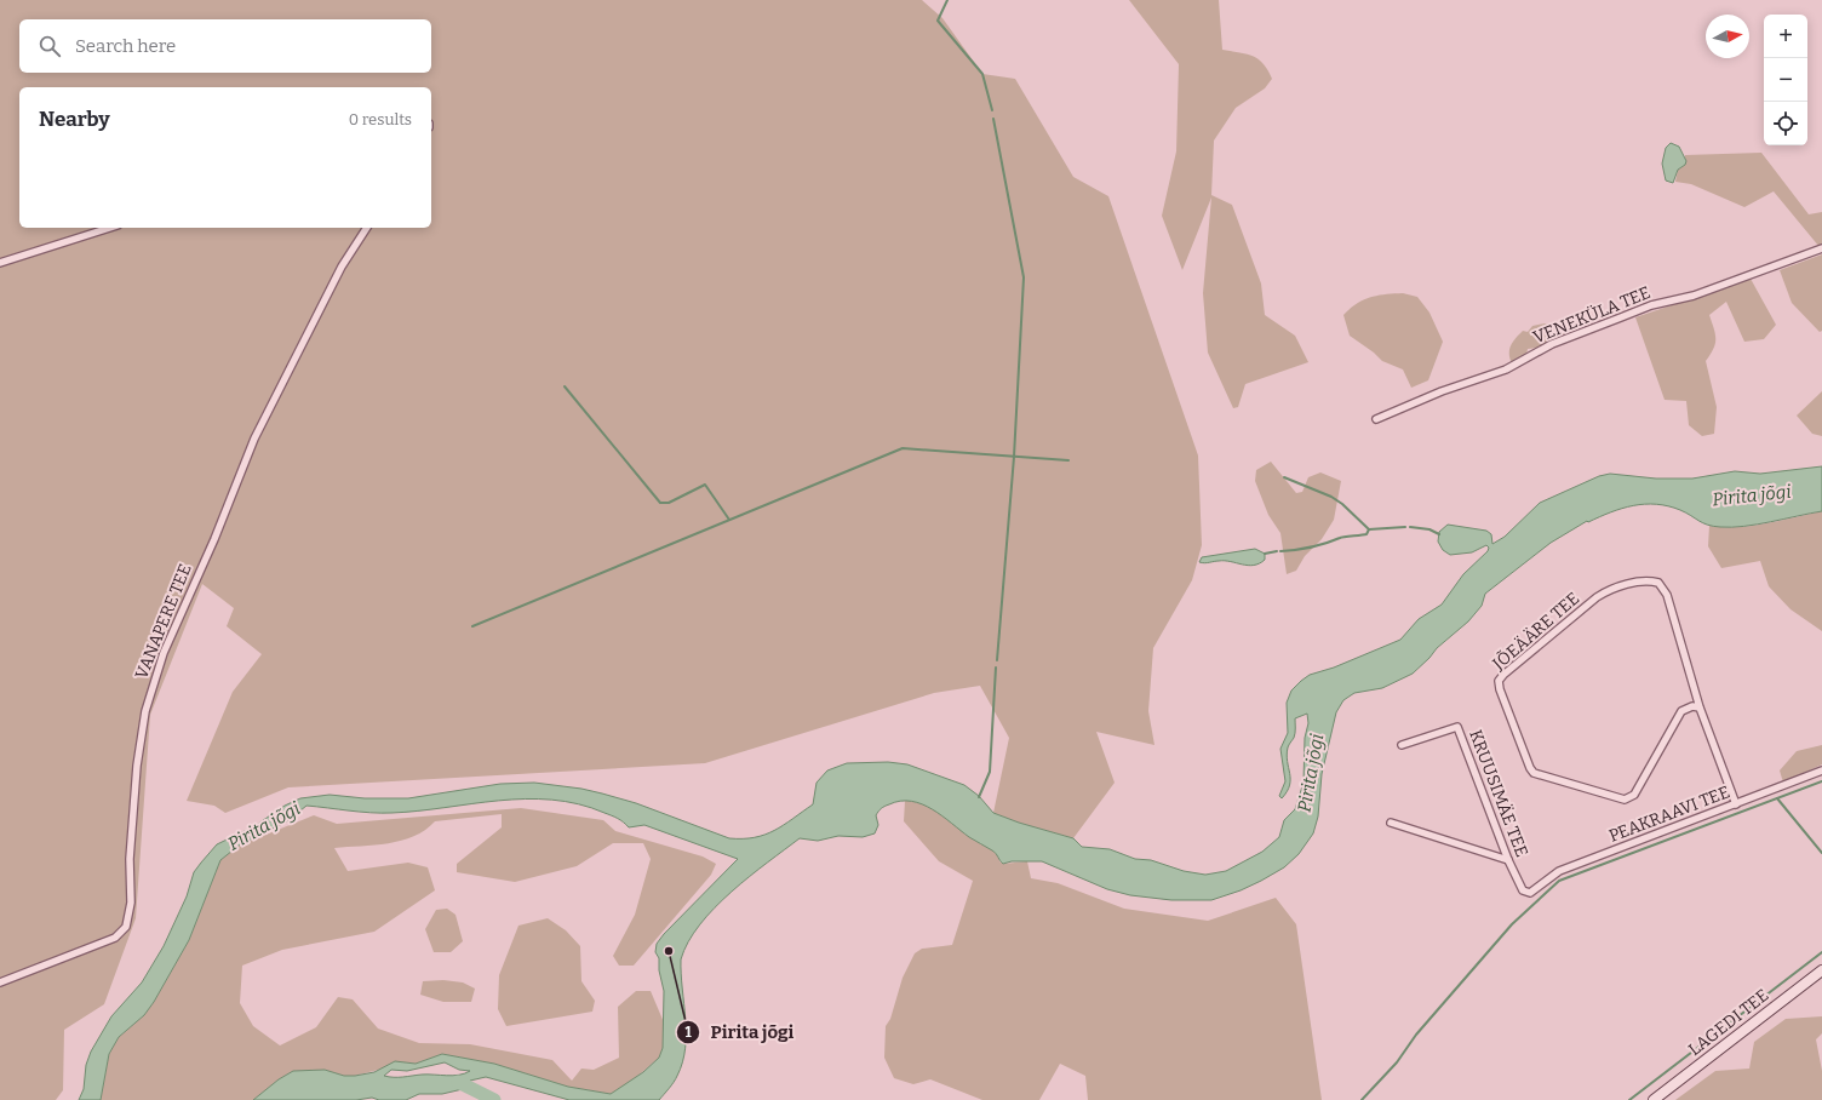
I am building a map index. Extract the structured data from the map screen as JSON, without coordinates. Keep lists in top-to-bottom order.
{
  "streets": {
    "street": [
      "VENEKÜLA TEE",
      "VANAPERE TEE",
      "JÕEÄÄRE TEE",
      "KRUUSIMÄE TEE",
      "PEAKRAAVI TEE",
      "LAGEDI TEE"
    ]
  },
  "crossings": [
    ["JÕEÄÄRE TEE", "PEAKRAAVI TEE"],
    ["KRUUSIMÄE TEE", "PEAKRAAVI TEE"]
  ],
  "water": ["Pirita jõgi"],
  "places": ["Pirita jõgi"],
  "north": "right",
  "page": {
    "map_buttons": ["+", "−"],
    "search": "Search here",
    "heading": ["Nearby", "0 results"]
  }
}
